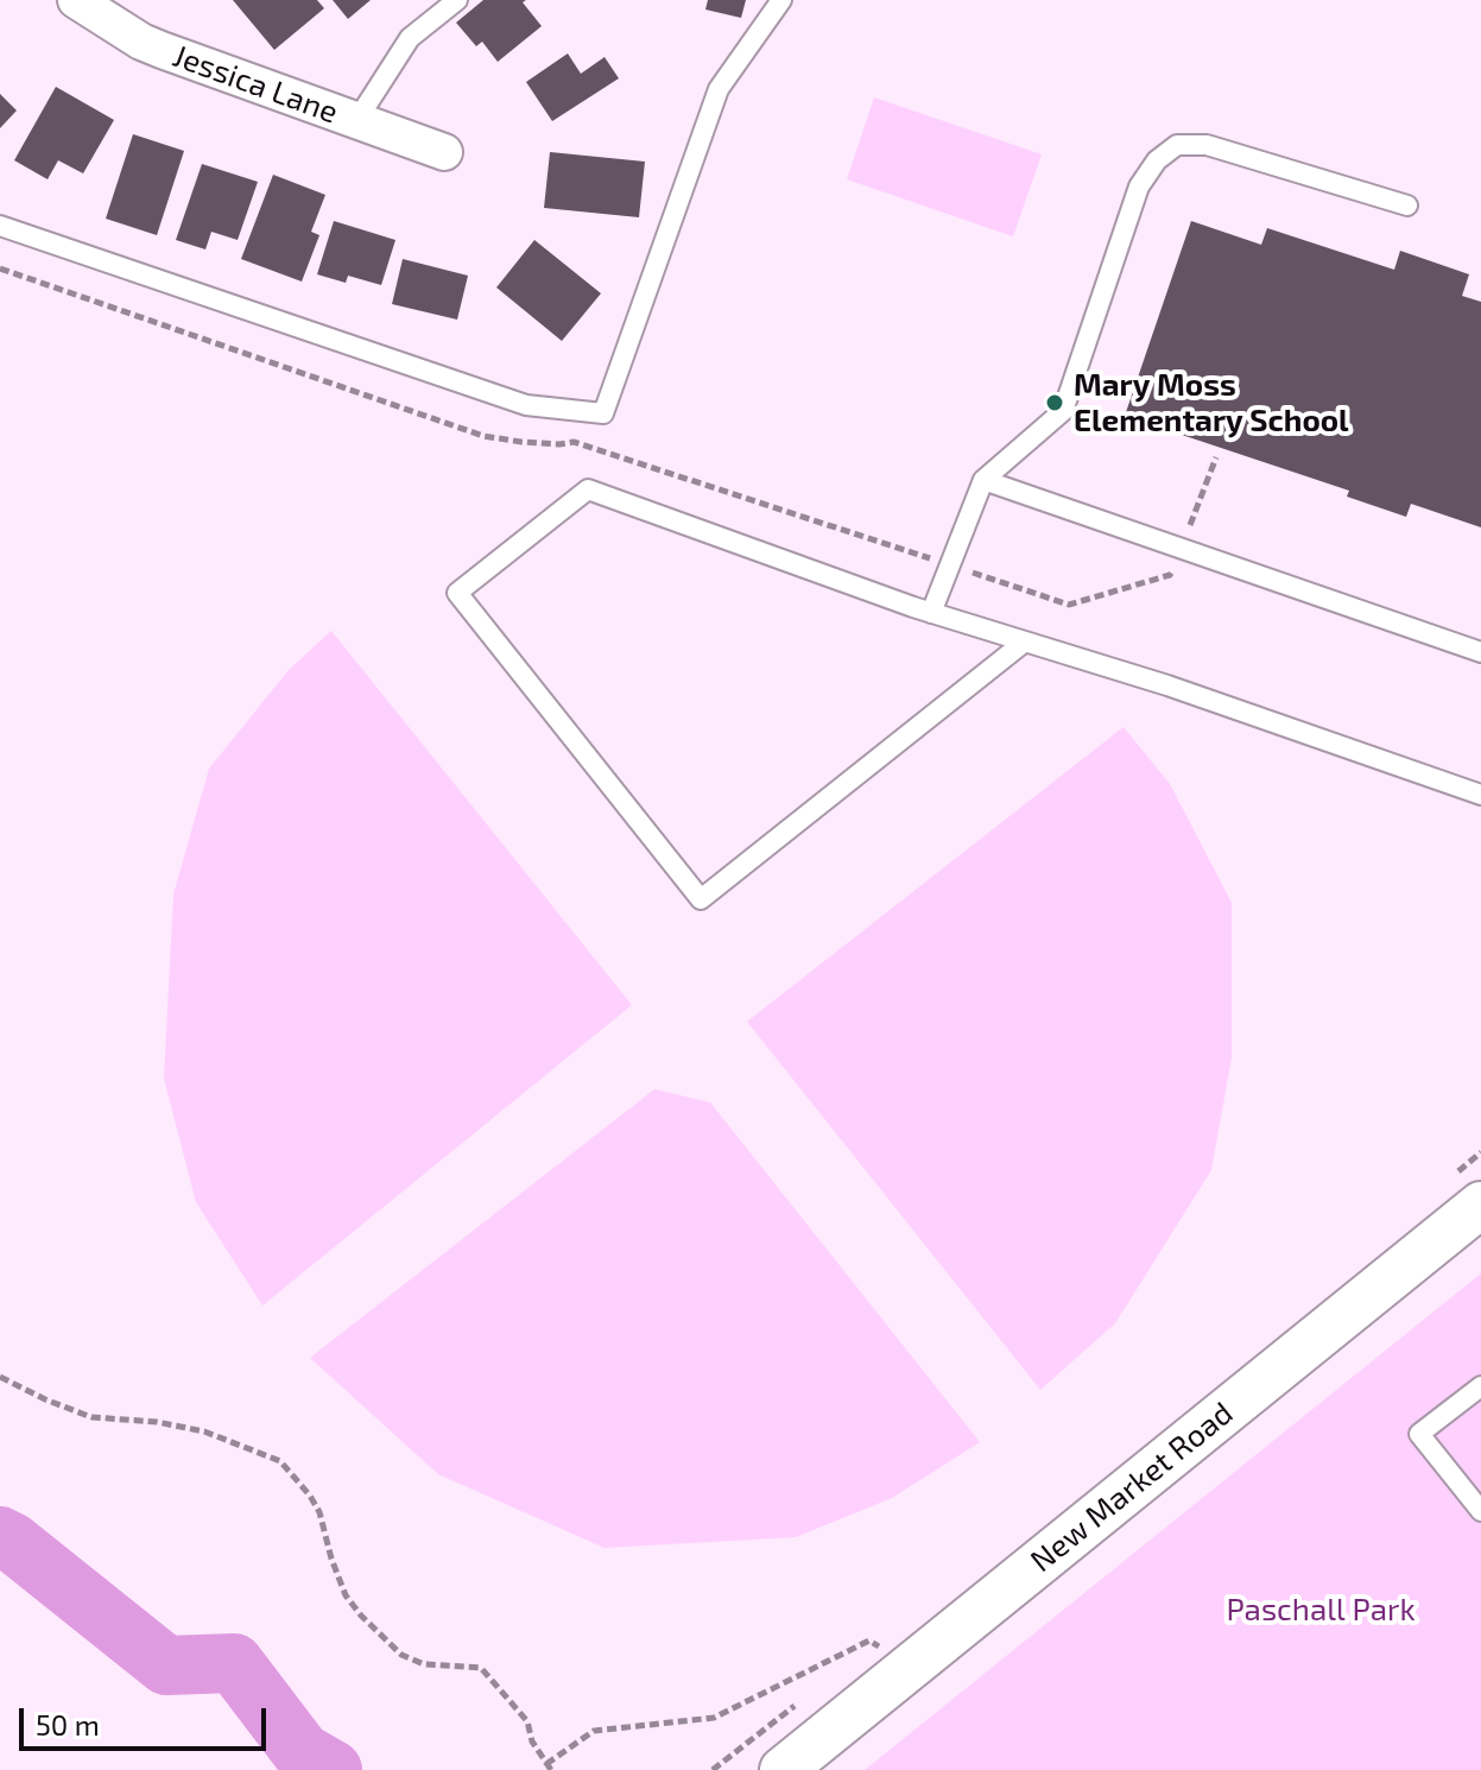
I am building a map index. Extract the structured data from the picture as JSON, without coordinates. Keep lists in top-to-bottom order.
{
  "streets": {
    "street": ["Jessica Lane", "New Market Road"]
  },
  "parks": ["Paschall Park"],
  "places": ["Mary Moss Elementary School"],
  "scale_bar": "50 m"
}
